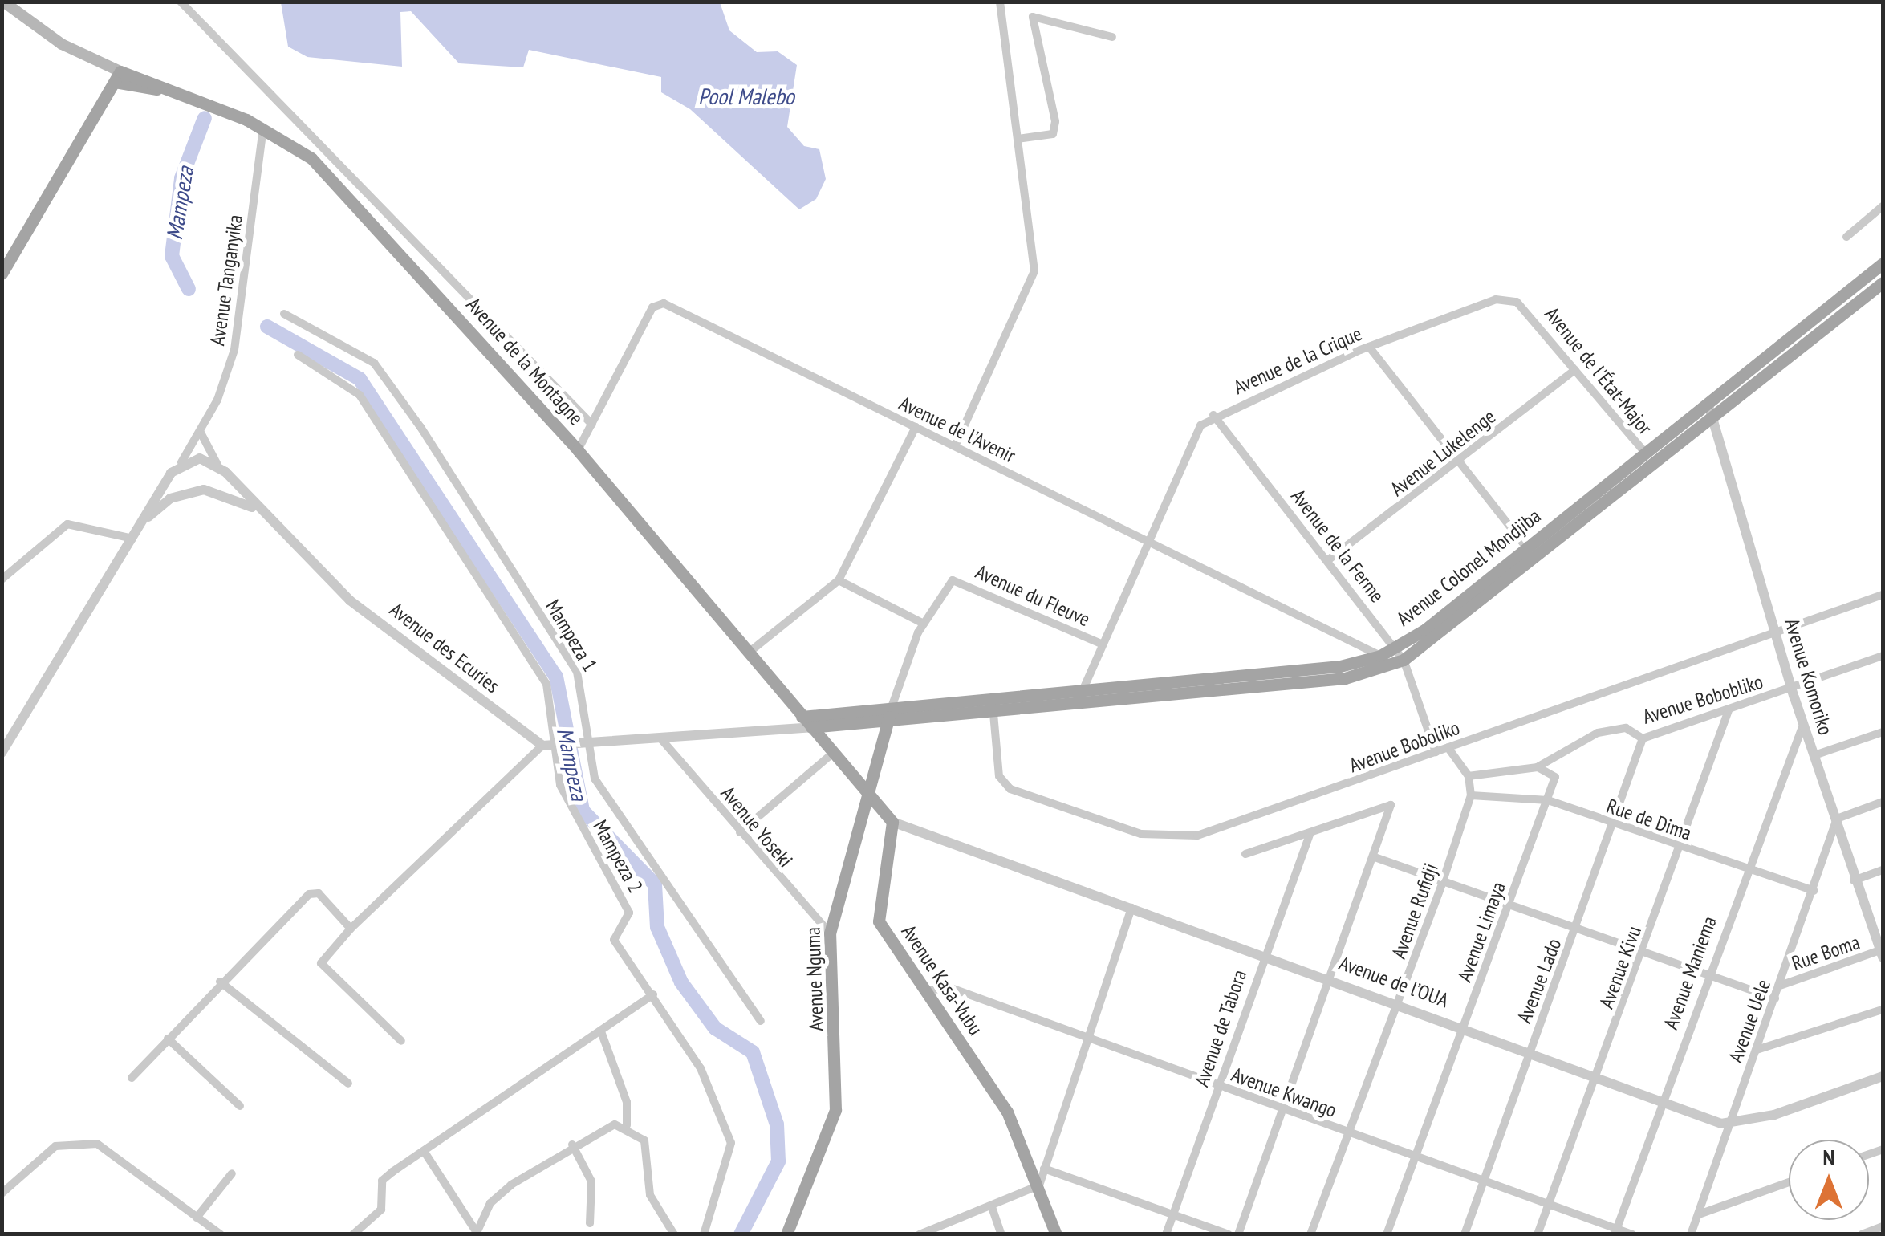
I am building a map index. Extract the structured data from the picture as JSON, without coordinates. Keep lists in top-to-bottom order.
{
  "streets": {
    "main road": [
      "Avenue de la Montagne",
      "Avenue Colonel Mondjiba",
      "Avenue Nguma",
      "Avenue Kasa-Vubu"
    ],
    "street": [
      "Avenue Tanganyika",
      "Avenue de la Crique",
      "Avenue de l'État-Major",
      "Avenue de l'Avenir",
      "Avenue Lukelenge",
      "Avenue de la Ferme",
      "Avenue du Fleuve",
      "Mampeza 1",
      "Avenue des Ecuries",
      "Avenue Komoriko",
      "Avenue Bobobliko",
      "Avenue Boboliko",
      "Rue de Dima",
      "Avenue Yoseki",
      "Mampeza 2",
      "Avenue Rufidji",
      "Avenue Limaya",
      "Rue Boma",
      "Avenue Kivu",
      "Avenue Maniema",
      "Avenue Lado",
      "Avenue de l’OUA",
      "Avenue Uele",
      "Avenue de Tabora",
      "Avenue Kwango"
    ]
  },
  "crossings": [
    ["Avenue Tanganyika", "Avenue de la Montagne"],
    ["Avenue Tanganyika", "Avenue des Ecuries"],
    ["Avenue de la Crique", "Avenue de l'État-Major"],
    ["Avenue de la Crique", "Avenue de l'Avenir"],
    ["Avenue de la Crique", "Avenue de la Ferme"],
    ["Avenue de la Crique", "Avenue Colonel Mondjiba"],
    ["Avenue de la Crique", "Avenue du Fleuve"],
    ["Avenue de la Montagne", "Avenue de l'Avenir"],
    ["Avenue de la Montagne", "Avenue Colonel Mondjiba"],
    ["Avenue de l'État-Major", "Avenue Lukelenge"],
    ["Avenue de l'État-Major", "Avenue Colonel Mondjiba"],
    ["Avenue de l'Avenir", "Avenue Colonel Mondjiba"],
    ["Avenue Lukelenge", "Avenue de la Ferme"],
    ["Avenue de la Ferme", "Avenue Colonel Mondjiba"],
    ["Avenue de la Ferme", "Avenue Boboliko"],
    ["Avenue Colonel Mondjiba", "Avenue du Fleuve"],
    ["Avenue Colonel Mondjiba", "Avenue Komoriko"],
    ["Avenue Colonel Mondjiba", "Avenue Boboliko"],
    ["Avenue Colonel Mondjiba", "Avenue Nguma"],
    ["Avenue du Fleuve", "Avenue Nguma"],
    ["Avenue Komoriko", "Avenue Bobobliko"],
    ["Avenue Komoriko", "Avenue Boboliko"],
    ["Avenue Komoriko", "Rue Boma"],
    ["Avenue Komoriko", "Avenue Maniema"],
    ["Avenue Komoriko", "Avenue Uele"],
    ["Avenue Bobobliko", "Avenue Rufidji"],
    ["Avenue Bobobliko", "Avenue Limaya"],
    ["Avenue Bobobliko", "Avenue Kivu"],
    ["Avenue Bobobliko", "Avenue Lado"],
    ["Rue de Dima", "Avenue Rufidji"],
    ["Rue de Dima", "Avenue Limaya"],
    ["Rue de Dima", "Avenue Kivu"],
    ["Rue de Dima", "Avenue Maniema"],
    ["Rue de Dima", "Avenue Lado"],
    ["Rue de Dima", "Avenue Uele"],
    ["Avenue Yoseki", "Avenue Nguma"],
    ["Avenue Rufidji", "Avenue de l’OUA"],
    ["Avenue Rufidji", "Avenue Kwango"],
    ["Avenue Limaya", "Avenue de l’OUA"],
    ["Avenue Limaya", "Avenue Kwango"],
    ["Rue Boma", "Avenue Uele"],
    ["Avenue Kivu", "Avenue de l’OUA"],
    ["Avenue Kivu", "Avenue Kwango"],
    ["Avenue Maniema", "Avenue de l’OUA"],
    ["Avenue Maniema", "Avenue Kwango"],
    ["Avenue Kasa-Vubu", "Avenue de l’OUA"],
    ["Avenue Kasa-Vubu", "Avenue Kwango"],
    ["Avenue Lado", "Avenue de l’OUA"],
    ["Avenue Lado", "Avenue Kwango"],
    ["Avenue de l’OUA", "Avenue Uele"],
    ["Avenue de l’OUA", "Avenue de Tabora"],
    ["Avenue de Tabora", "Avenue Kwango"]
  ],
  "water": ["Pool Malebo", "Mampeza"],
  "north": "top"
}
